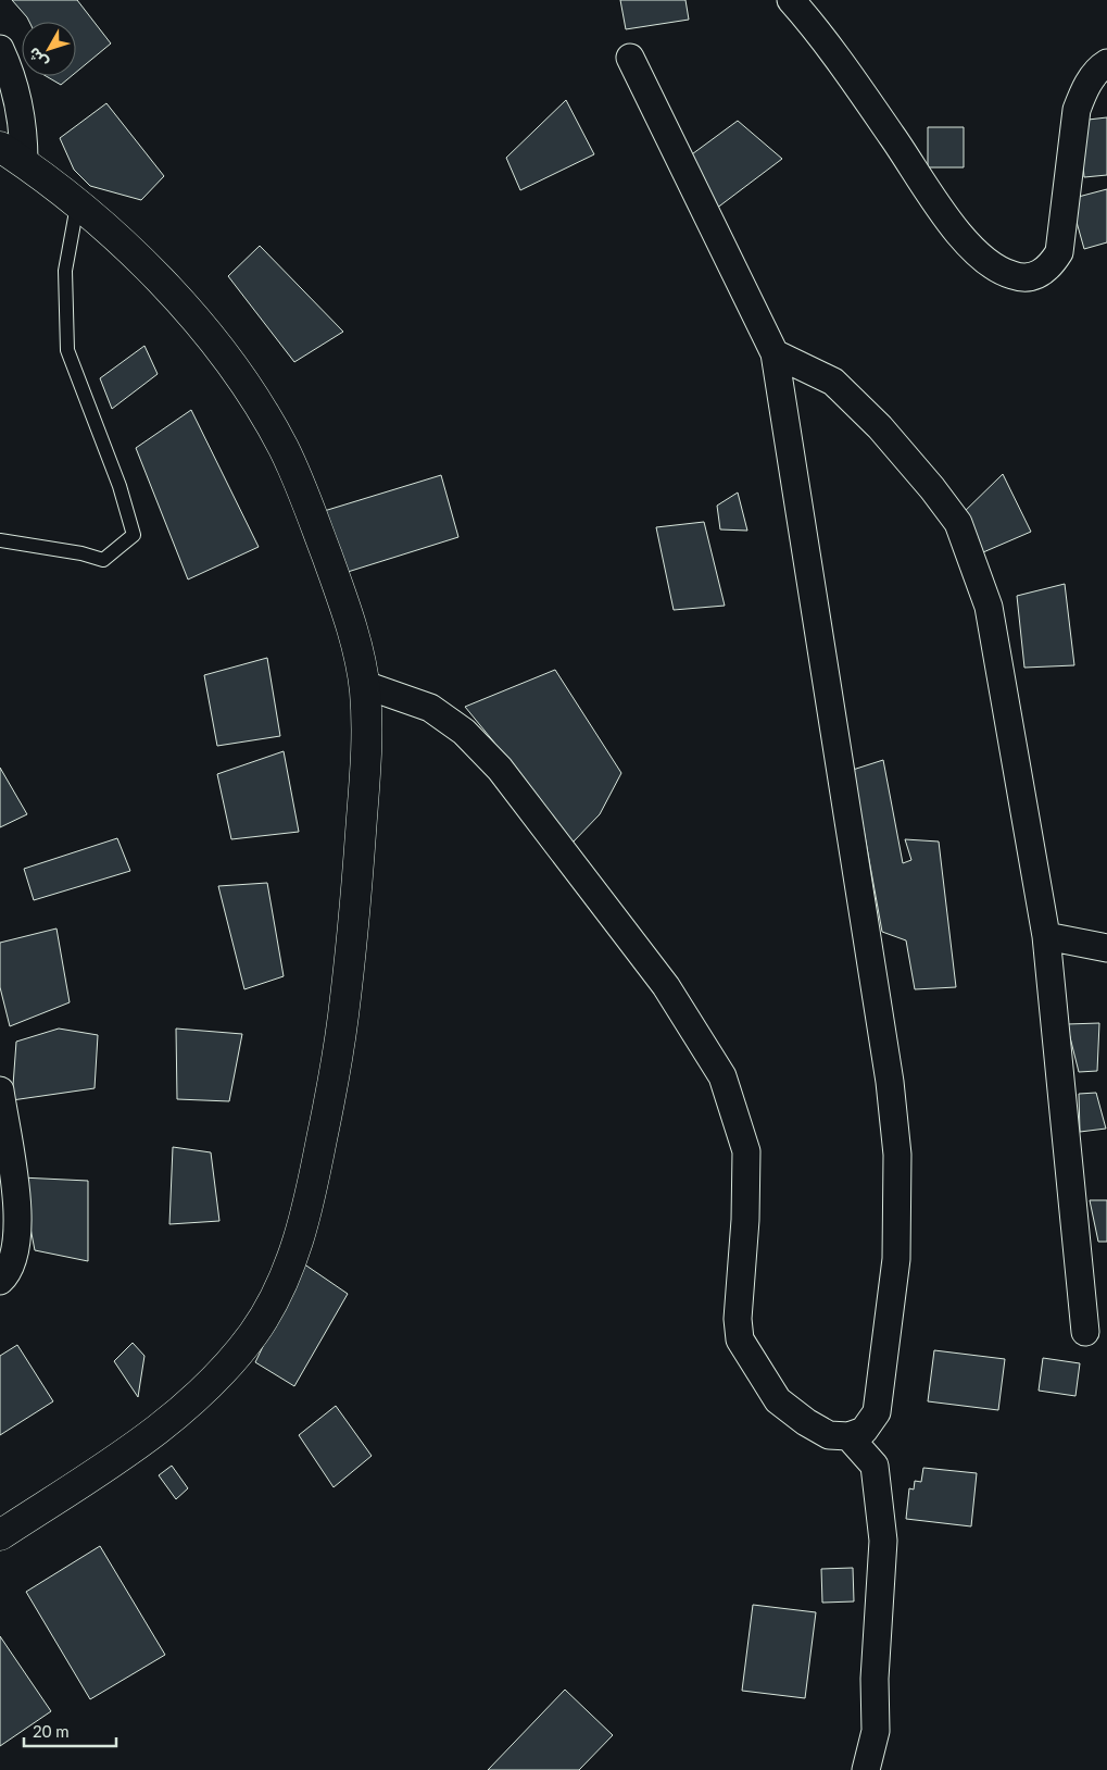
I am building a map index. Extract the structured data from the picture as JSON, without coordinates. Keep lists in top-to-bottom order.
{
  "scale_bar": "20 m",
  "north": "bottom left"
}
